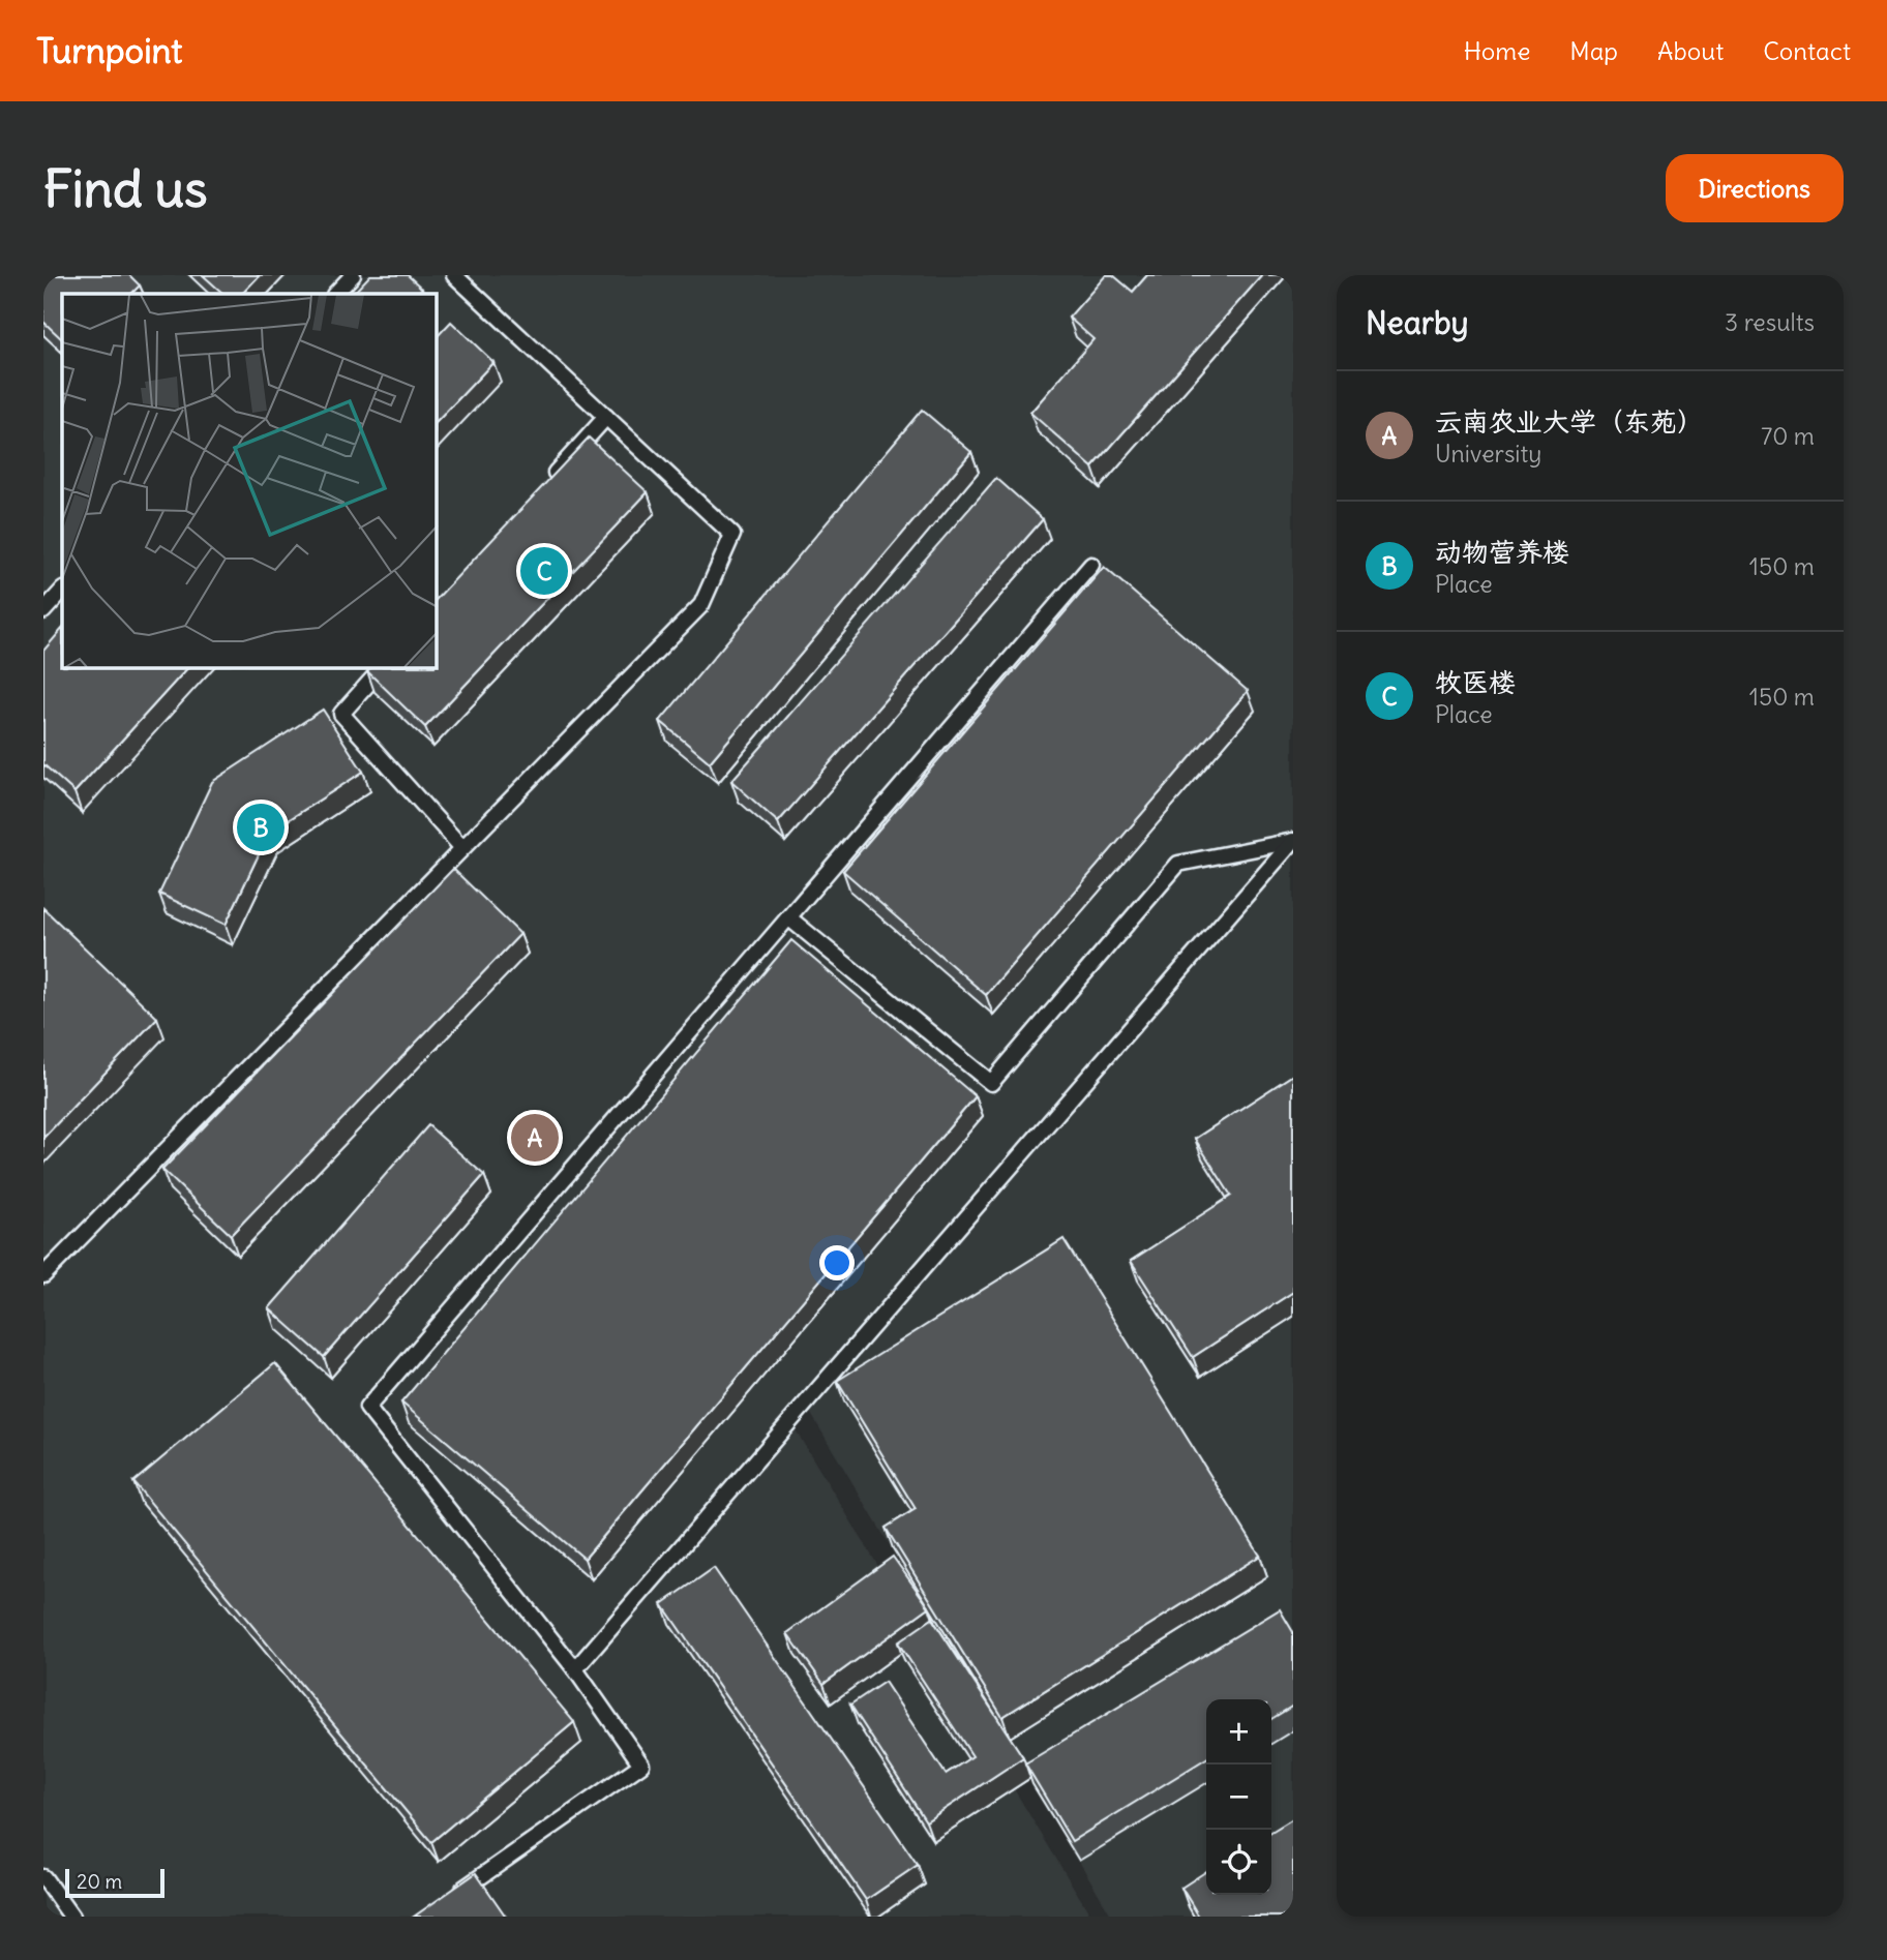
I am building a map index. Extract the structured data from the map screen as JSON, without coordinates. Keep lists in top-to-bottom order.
{
  "scale_bar": "20 m",
  "page": {
    "header": "Turnpoint",
    "nav": [
      "Home",
      "Map",
      "About",
      "Contact"
    ],
    "buttons": "Directions",
    "title": "Find us",
    "heading": ["Nearby", "3 results"],
    "list": [
      {
        "mark": "A",
        "name": "云南农业大学（东苑）",
        "note": "University",
        "value": "70 m"
      },
      {
        "mark": "B",
        "name": "动物营养楼",
        "note": "Place",
        "value": "150 m"
      },
      {
        "mark": "C",
        "name": "牧医楼",
        "note": "Place",
        "value": "150 m"
      }
    ],
    "pins": ["C", "B", "A"],
    "map_buttons": ["+", "−"],
    "scale": "20 m"
  }
}
